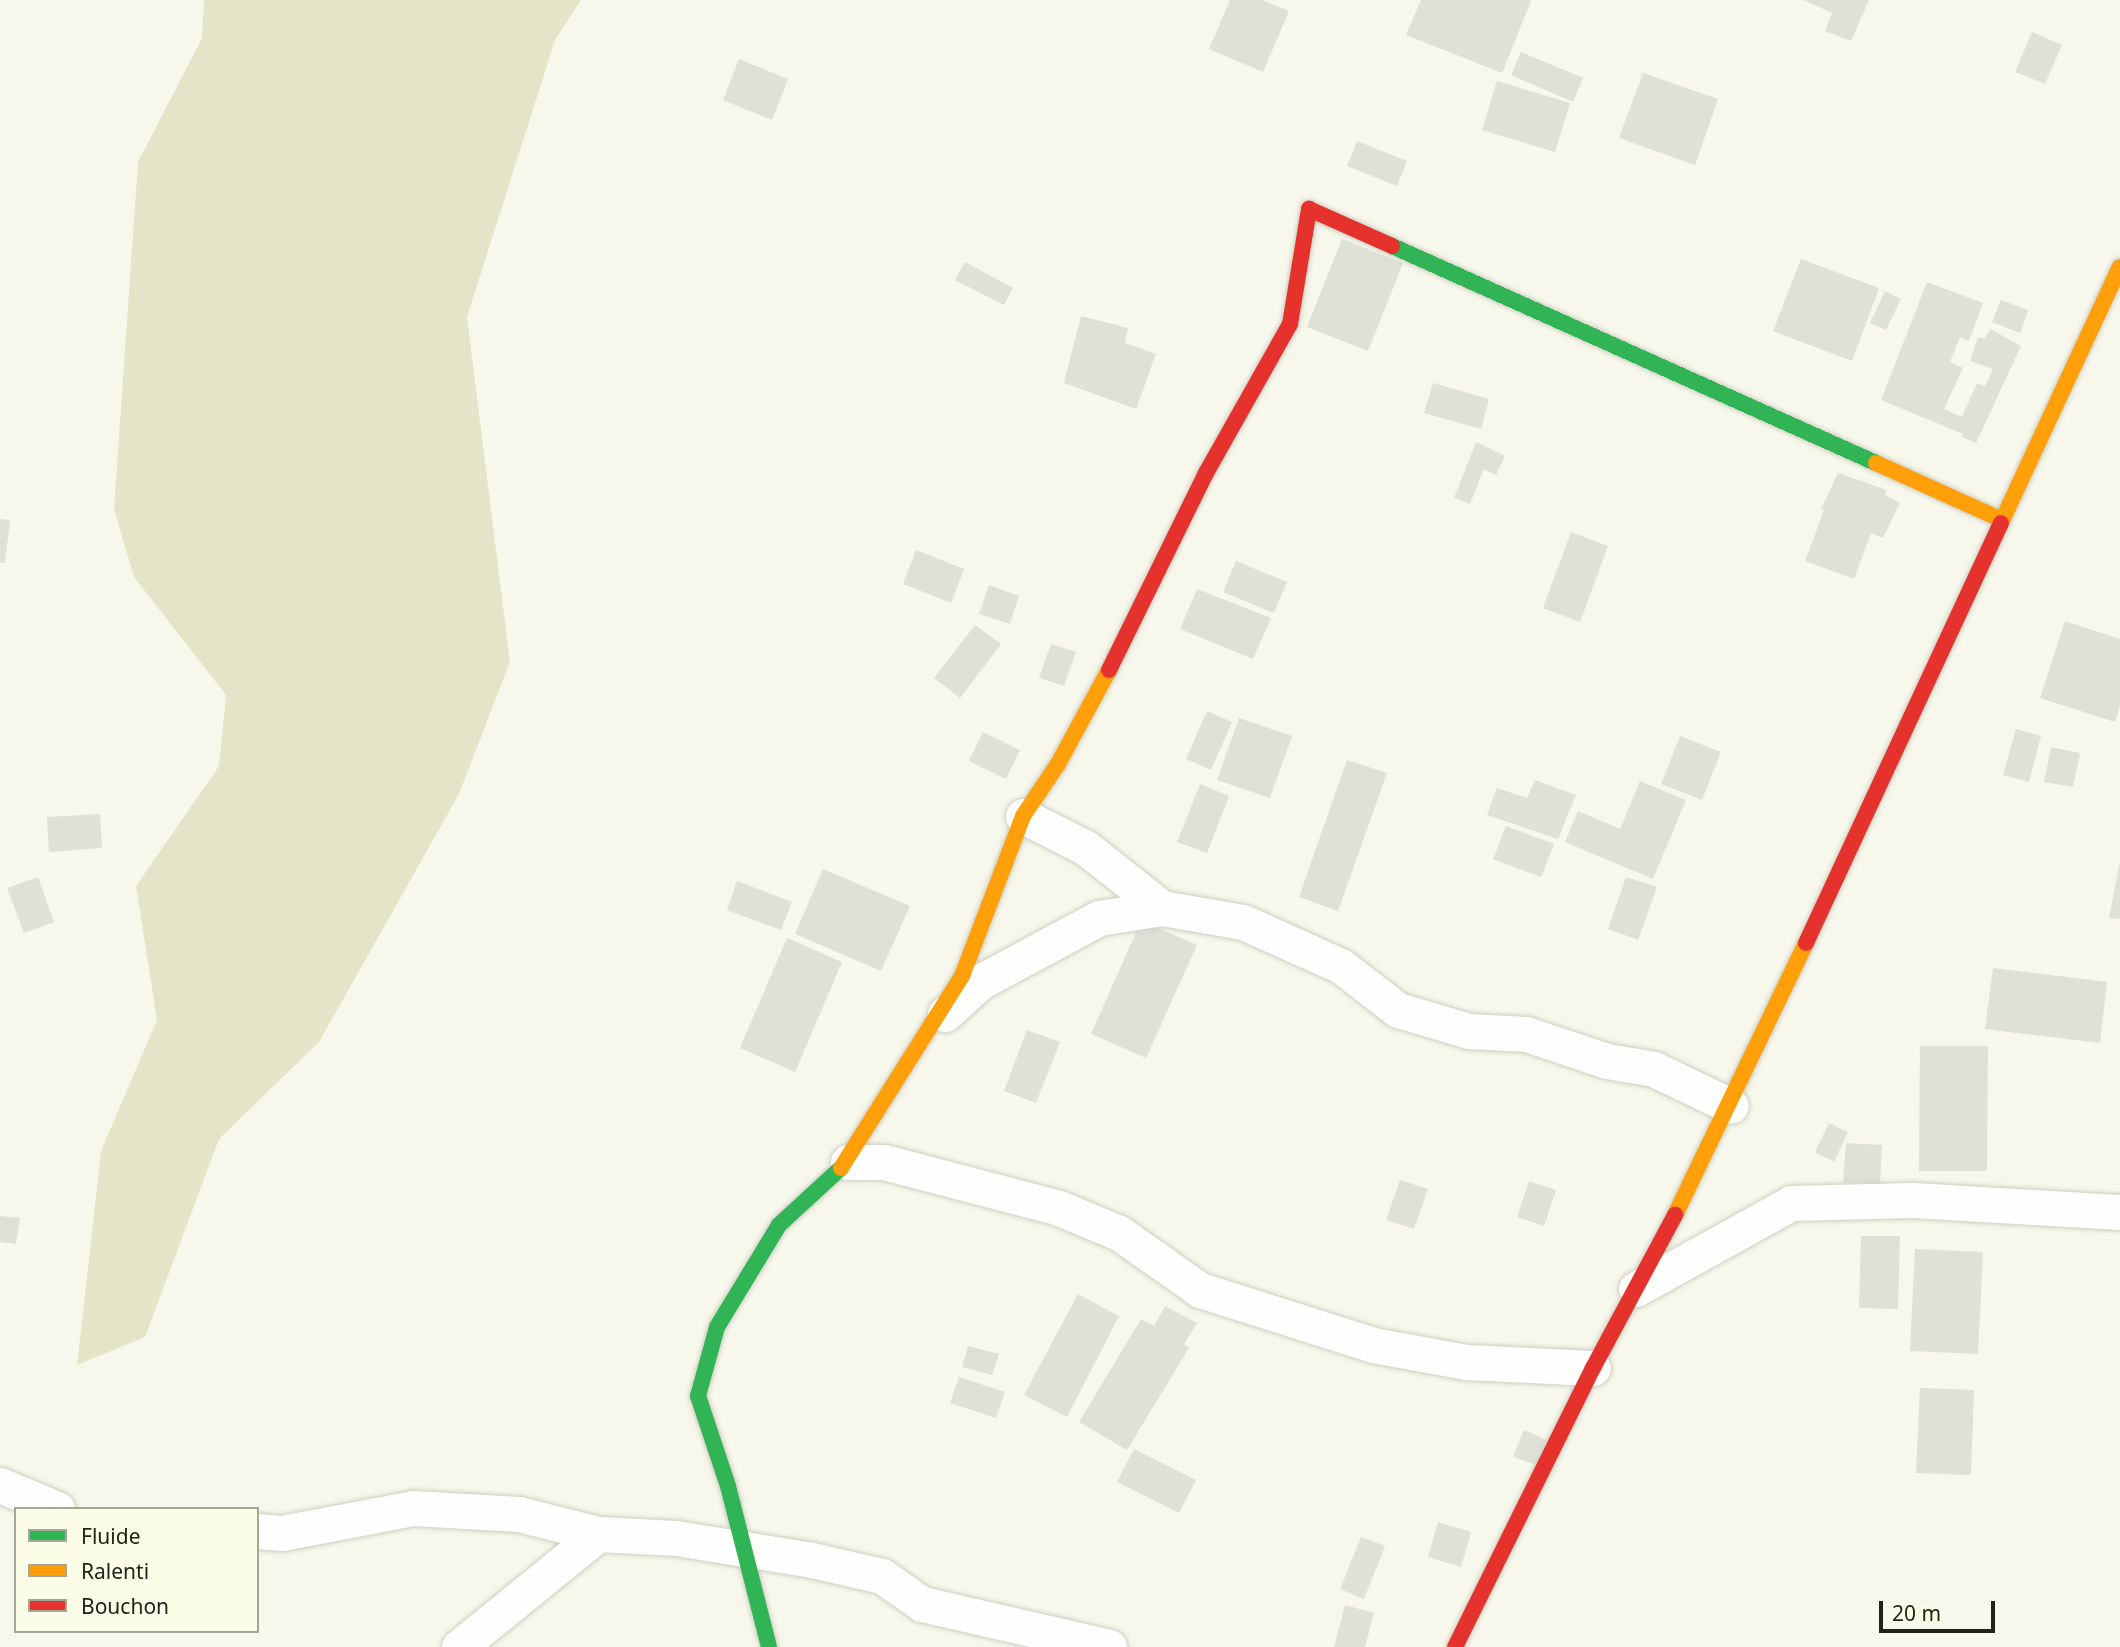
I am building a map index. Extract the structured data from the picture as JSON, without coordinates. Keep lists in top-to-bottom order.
{
  "legend": ["Fluide", "Ralenti", "Bouchon"],
  "scale_bar": "20 m"
}
